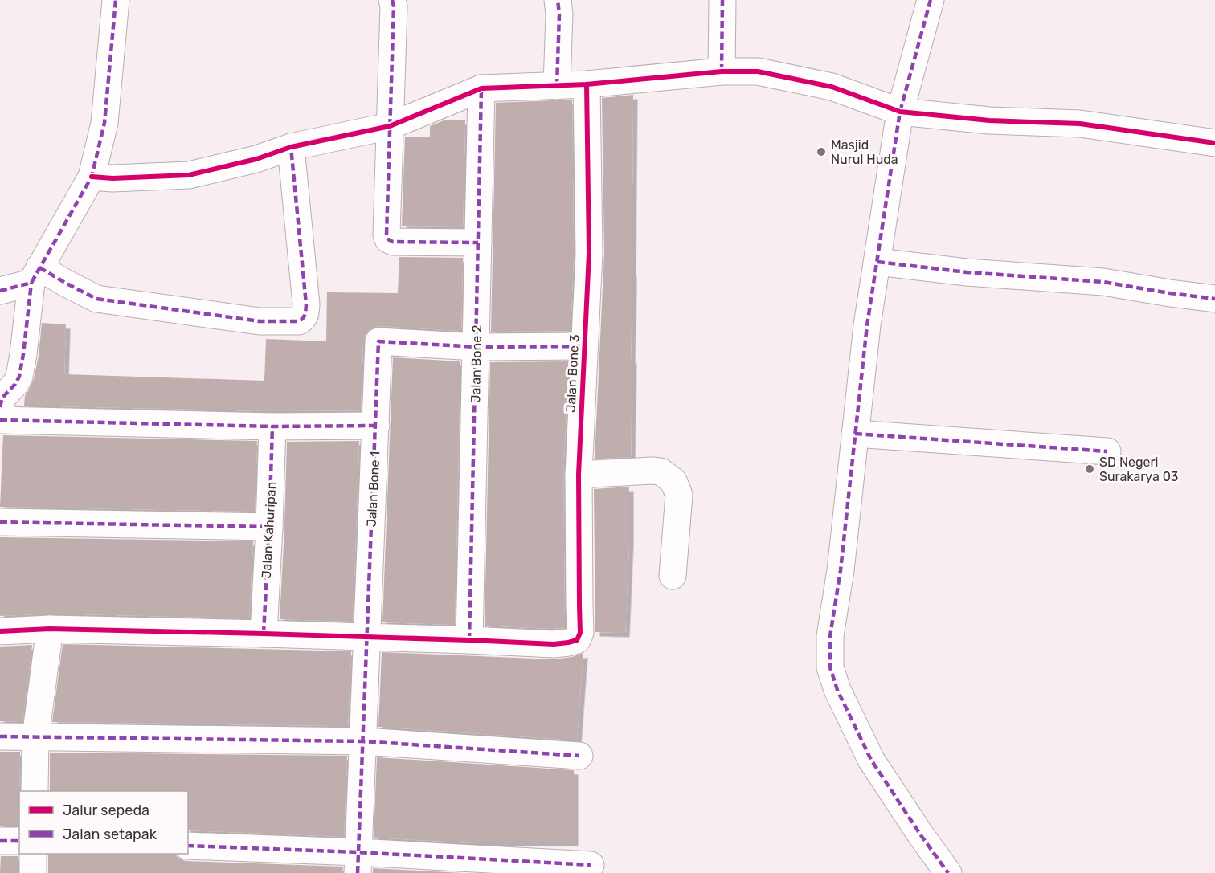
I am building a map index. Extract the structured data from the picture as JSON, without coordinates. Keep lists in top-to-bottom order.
{
  "streets": {
    "street": [
      "Jalan Bone 2",
      "Jalan Bone 3",
      "Jalan Bone 1",
      "Jalan Kahuripan"
    ]
  },
  "crossings": [
    ["Jalan Bone 2", "Jalan Bone 3"],
    ["Jalan Bone 2", "Jalan Bone 1"]
  ],
  "places": ["Masjid Nurul Huda", "SD Negeri Surakarya 03"],
  "legend": ["Jalur sepeda", "Jalan setapak"]
}
